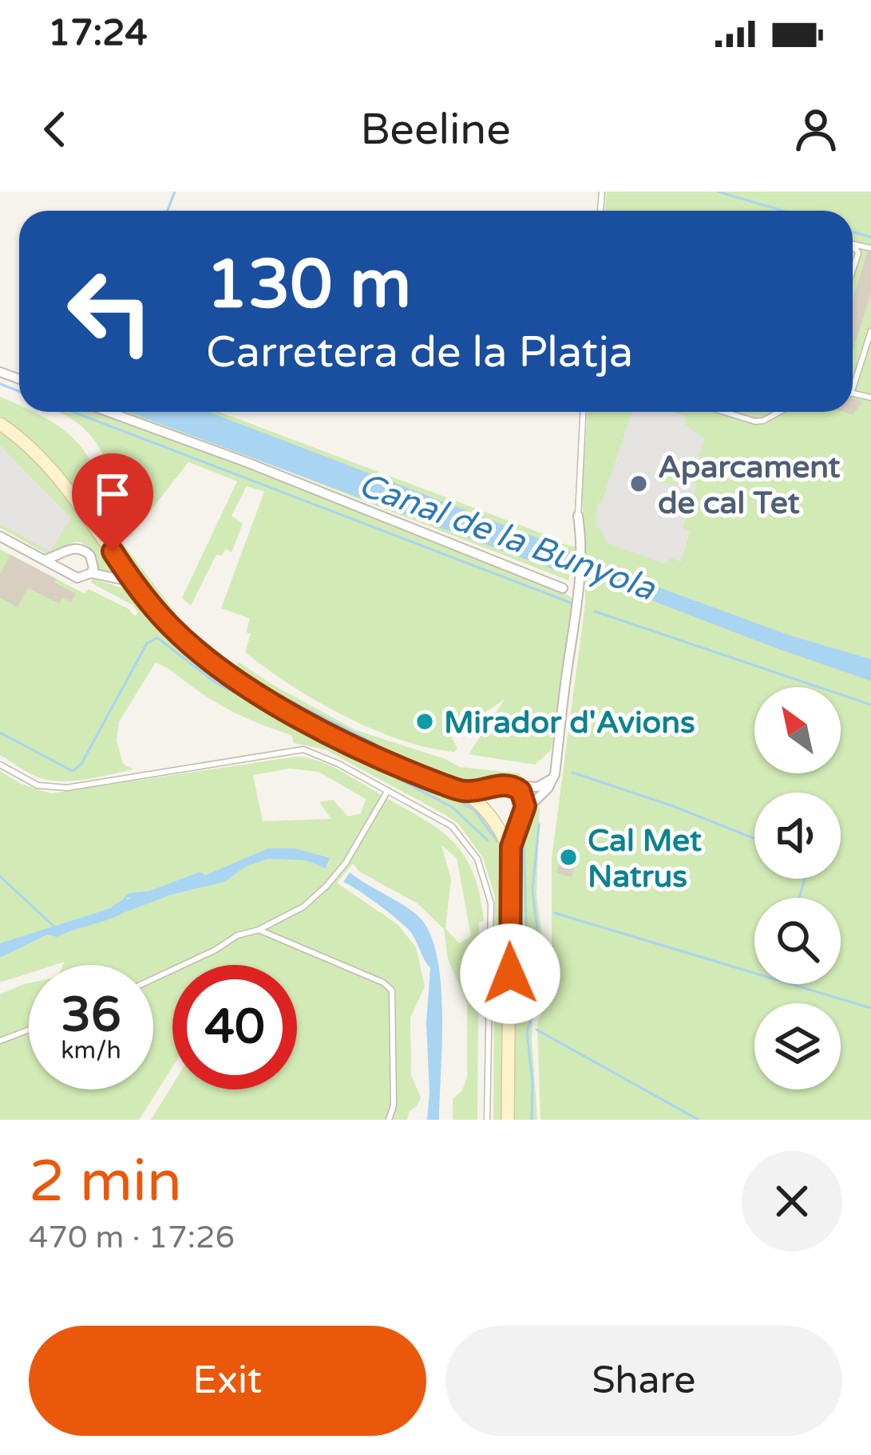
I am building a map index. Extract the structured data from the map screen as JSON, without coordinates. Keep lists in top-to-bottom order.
{
  "water": ["Canal de la Bunyola"],
  "places": ["Aparcament de cal Tet", "Mirador d'Avions", "Cal Met Natrus"],
  "north": "top left",
  "page": {
    "status": "17:24",
    "header": "Beeline",
    "turn": ["130 m", "Carretera de la Platja"],
    "speed": "36 km/h",
    "limit": "40",
    "heading": ["2 min", "470 m · 17:26"],
    "buttons": ["Exit", "Share"]
  }
}
